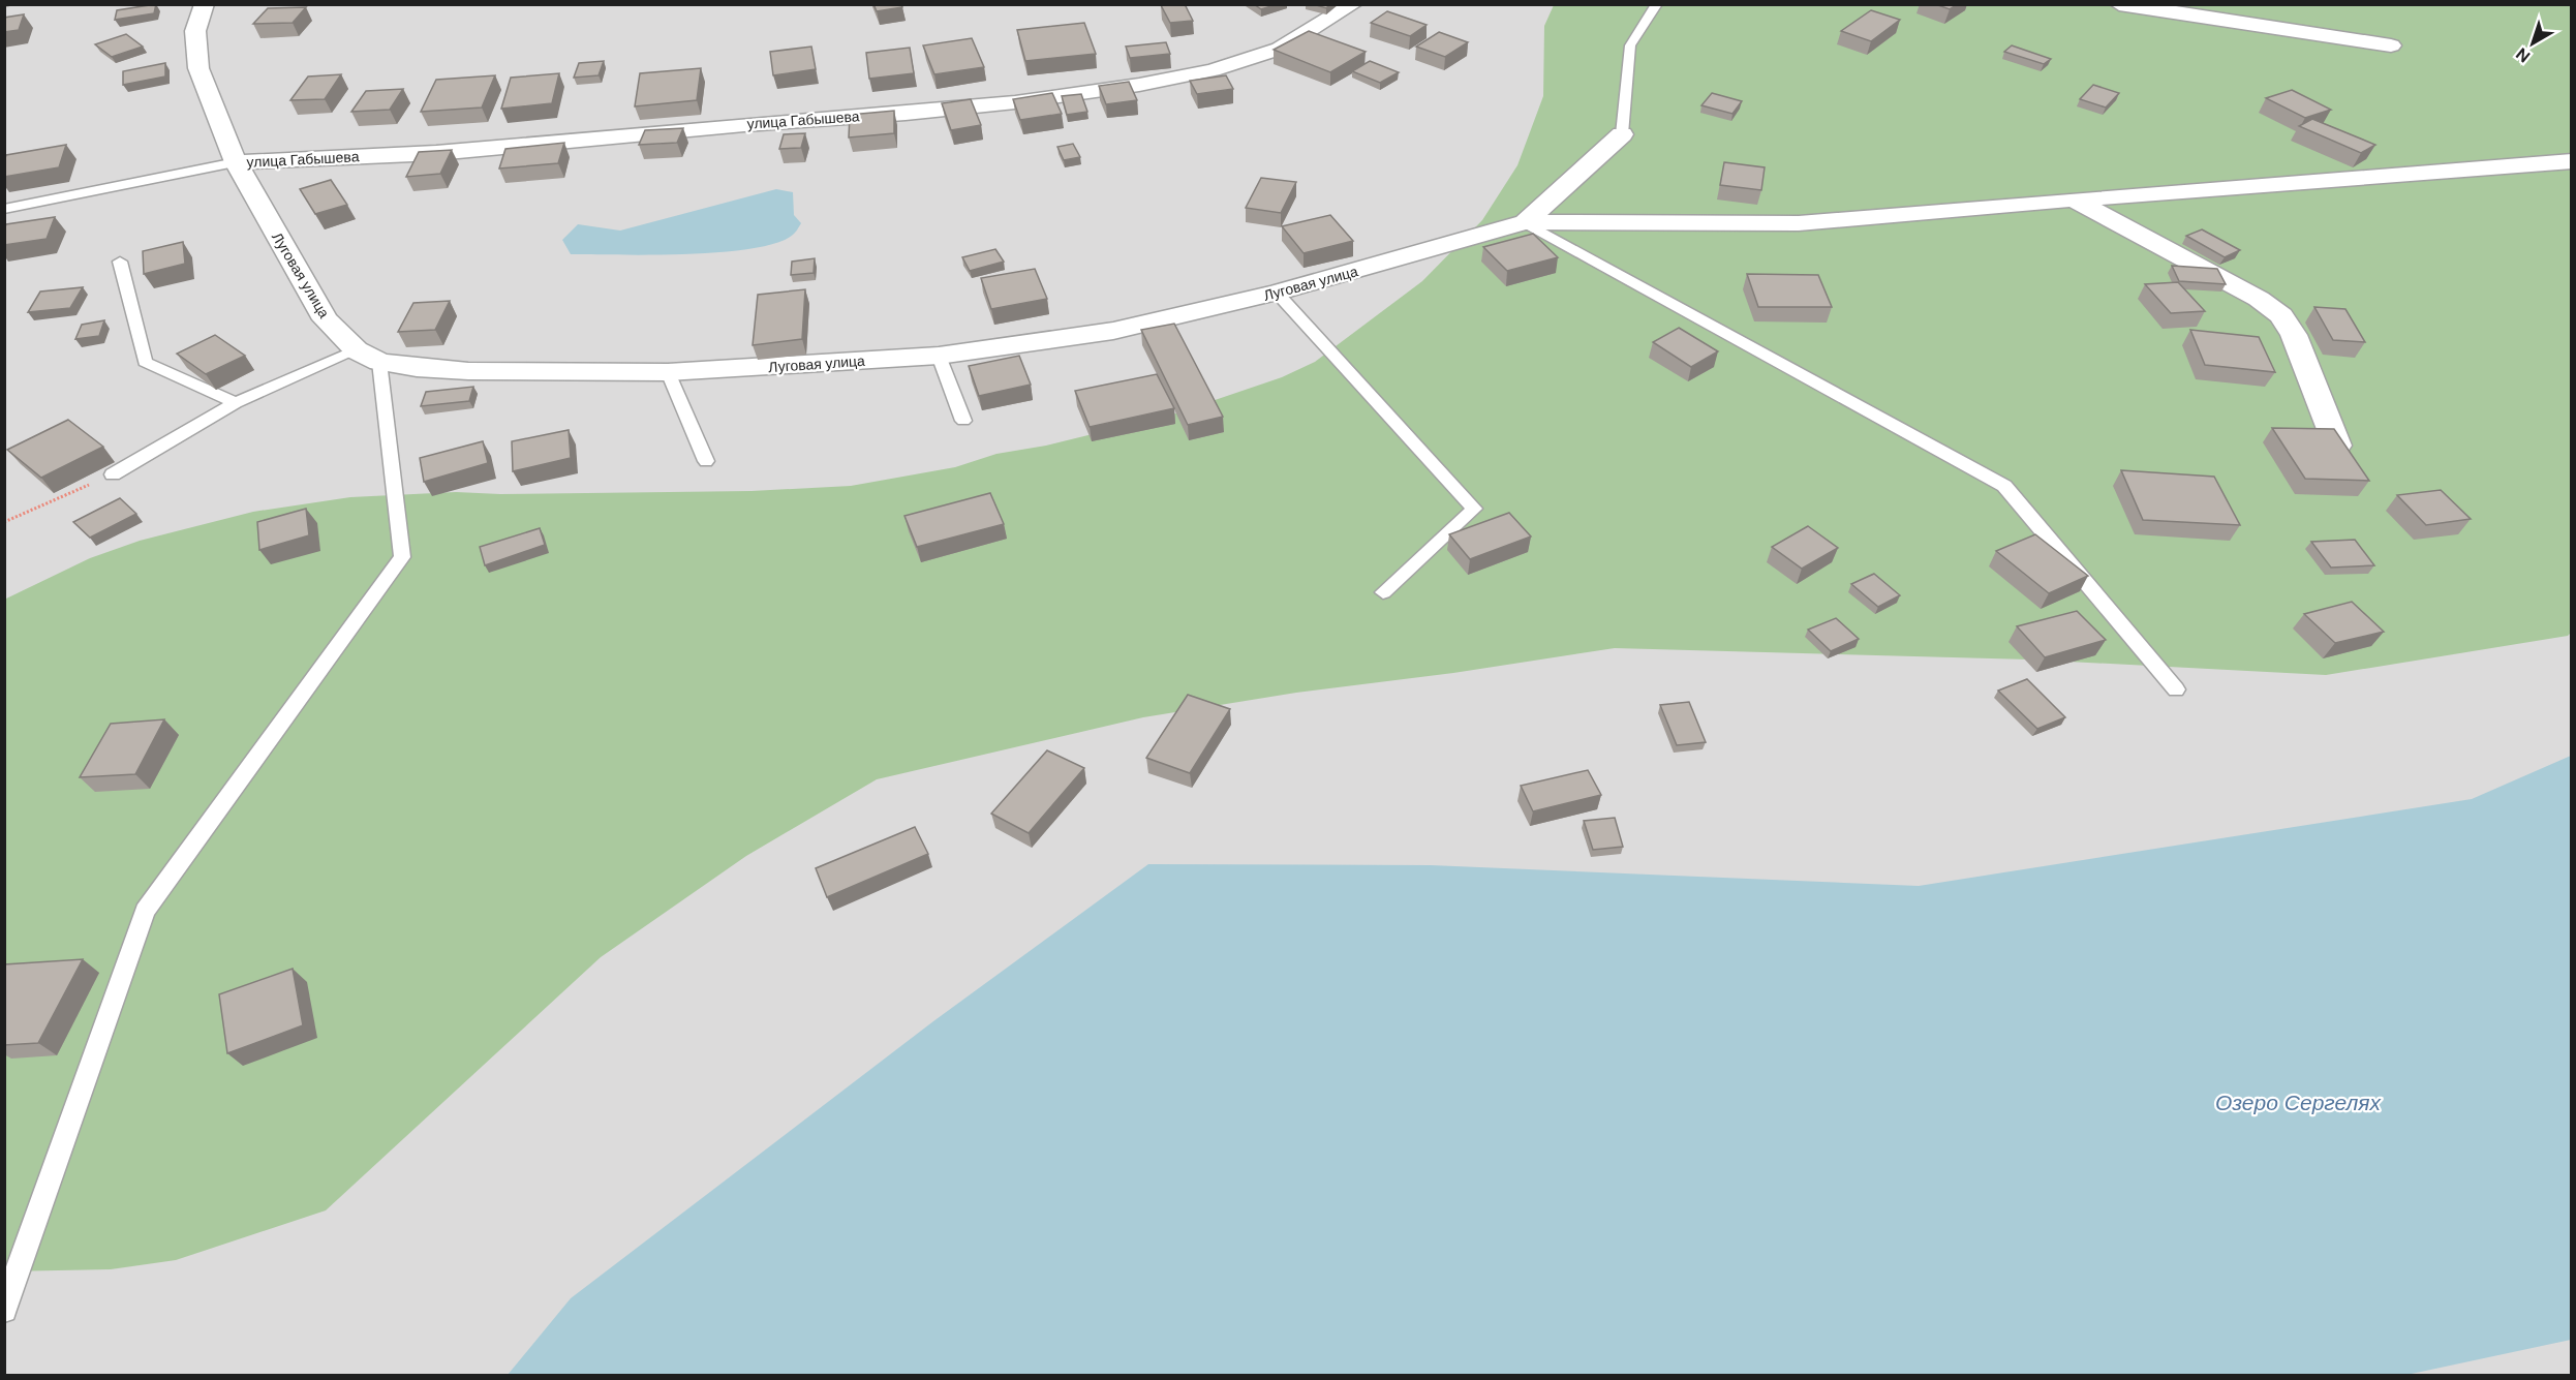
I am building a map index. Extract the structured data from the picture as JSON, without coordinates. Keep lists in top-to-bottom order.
{
  "streets": {
    "street": ["улица Габышева", "Луговая улица"]
  },
  "crossings": [
    ["улица Габышева", "Луговая улица"]
  ],
  "water": ["Озеро Сергелях"],
  "north": "bottom left"
}
